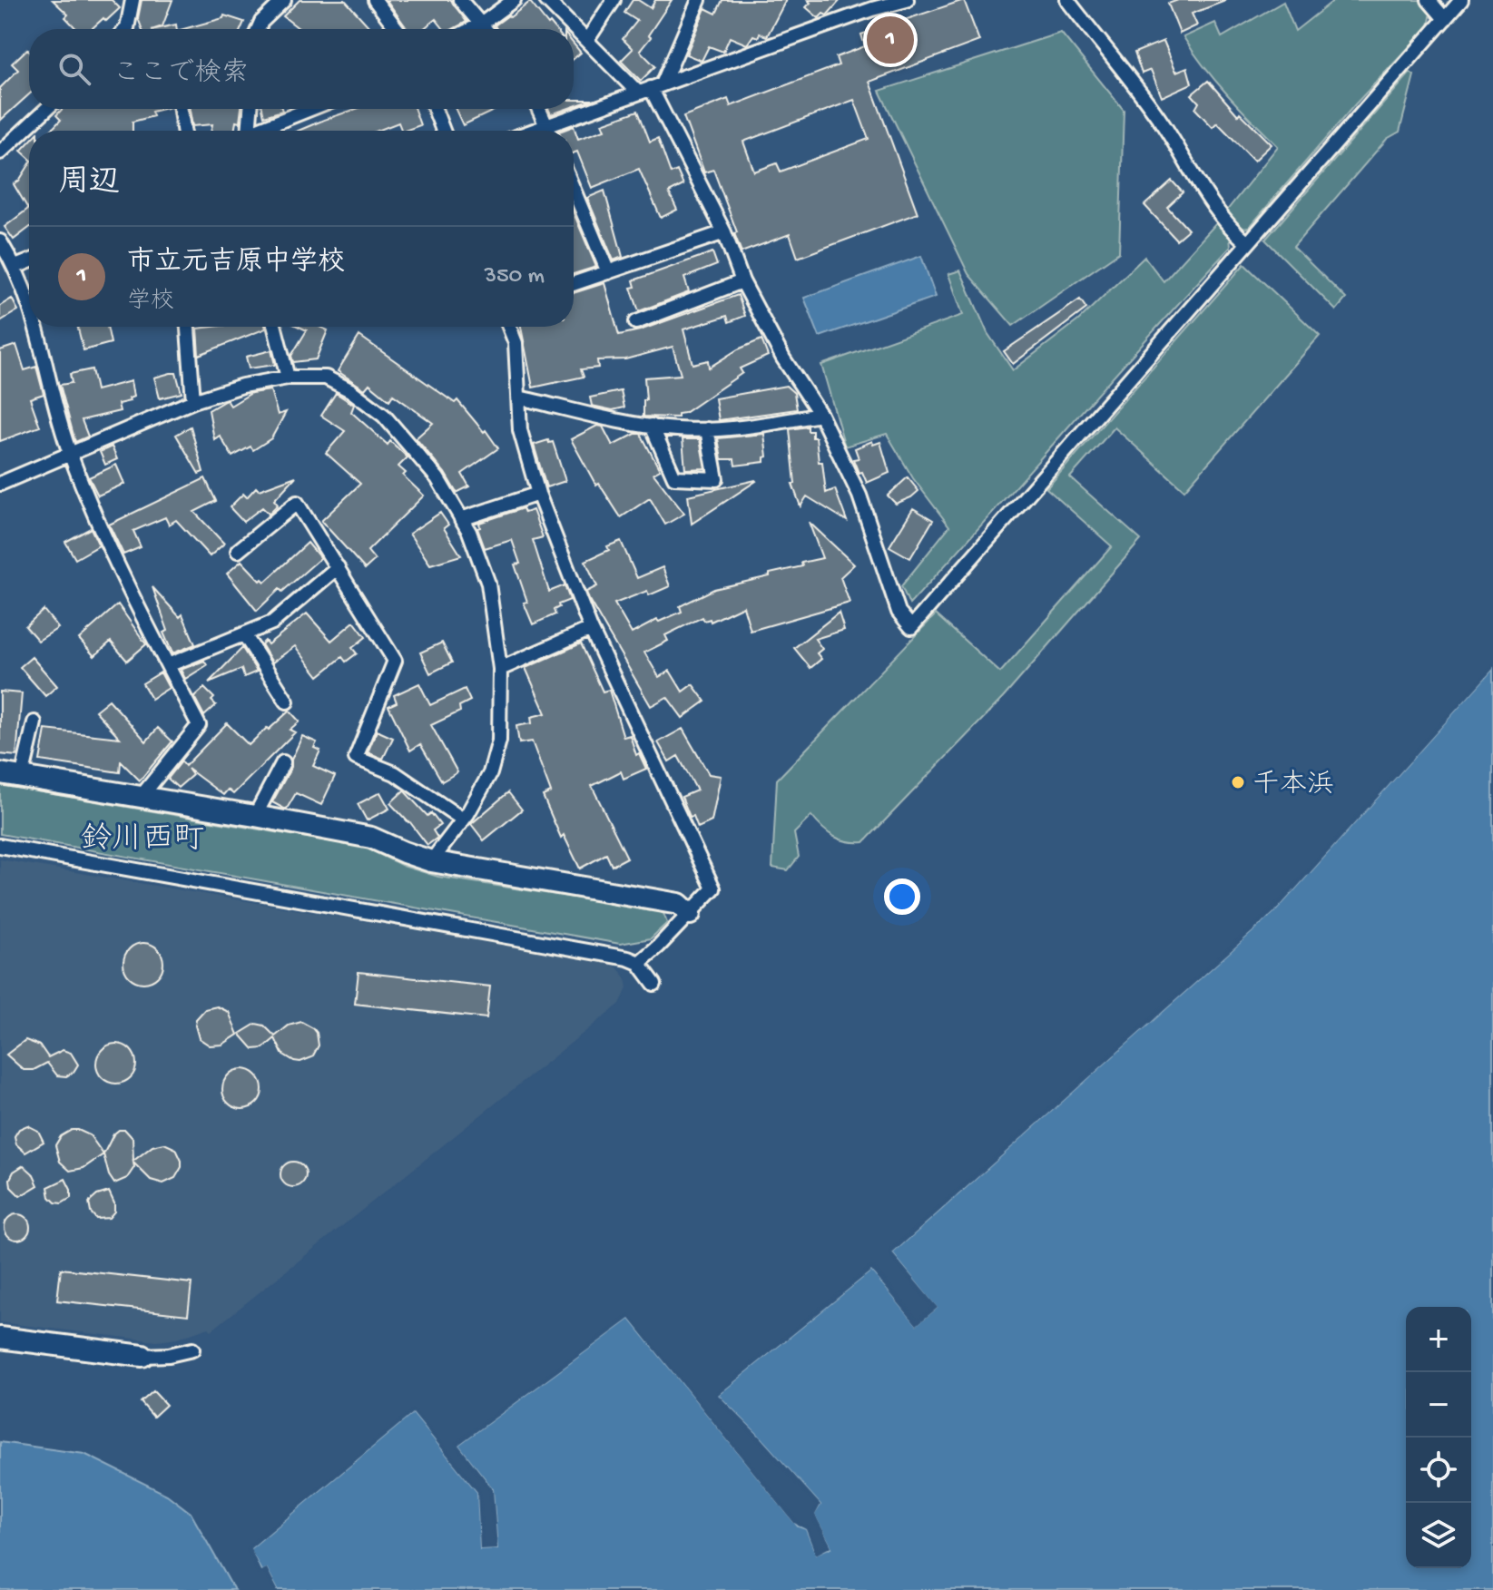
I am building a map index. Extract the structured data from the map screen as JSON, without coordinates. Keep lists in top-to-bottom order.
{
  "districts": ["鈴川西町"],
  "places": ["千本浜"],
  "page": {
    "pins": "1",
    "search": "ここで検索",
    "heading": "周辺",
    "list": [
      {
        "mark": "1",
        "name": "市立元吉原中学校",
        "note": "学校",
        "value": "350 m"
      }
    ],
    "map_buttons": ["+", "−"]
  }
}
